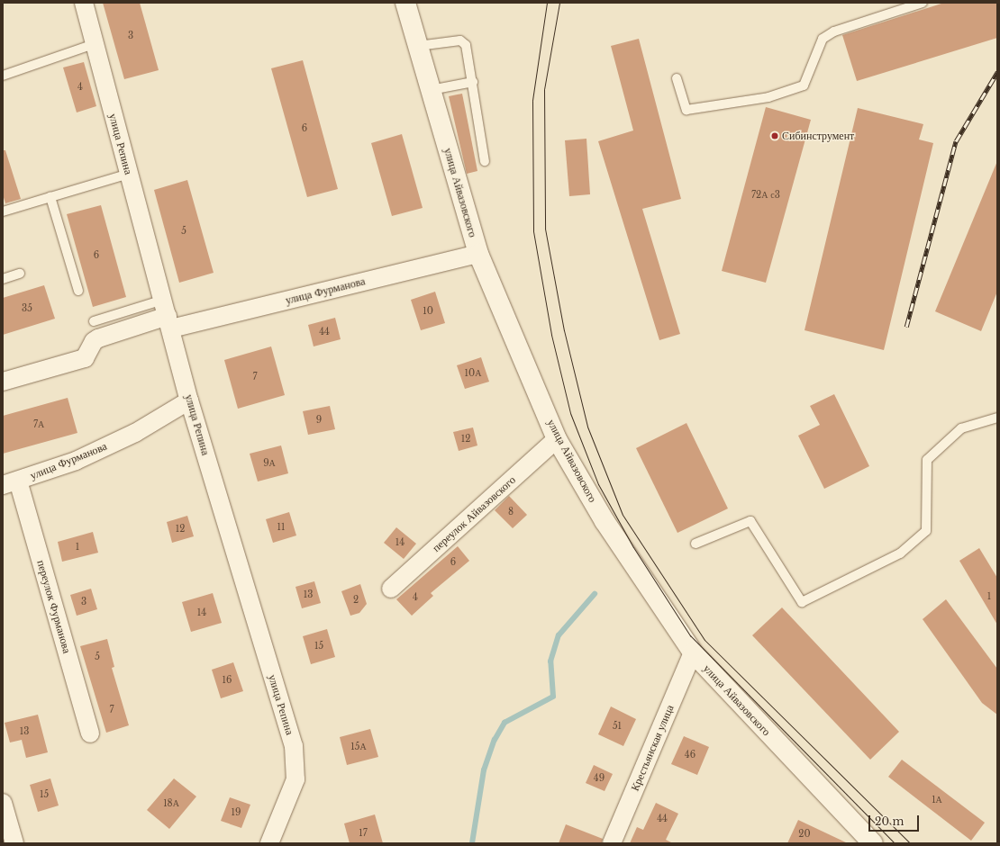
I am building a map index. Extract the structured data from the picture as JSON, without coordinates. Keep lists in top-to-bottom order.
{
  "streets": {
    "street": [
      "улица Репина",
      "улица Айвазовского",
      "улица Фурманова",
      "переулок Айвазовского",
      "переулок Фурманова",
      "Крестьянская улица"
    ]
  },
  "crossings": [
    ["улица Репина", "улица Фурманова"],
    ["улица Айвазовского", "улица Фурманова"],
    ["улица Айвазовского", "переулок Айвазовского"],
    ["улица Айвазовского", "Крестьянская улица"],
    ["улица Фурманова", "переулок Фурманова"]
  ],
  "places": ["Сибинструмент"],
  "house_numbers": [
    "3",
    "4",
    "6",
    "72А с3",
    "5",
    "6",
    "35",
    "10",
    "44",
    "10А",
    "7",
    "9",
    "7А",
    "12",
    "9А",
    "8",
    "11",
    "12",
    "14",
    "1",
    "6",
    "13",
    "1",
    "4",
    "2",
    "3",
    "14",
    "15",
    "5",
    "16",
    "7",
    "51",
    "13",
    "15А",
    "46",
    "49",
    "15",
    "1А",
    "18А",
    "19",
    "44",
    "17",
    "20"
  ],
  "scale_bar": "20 m"
}
